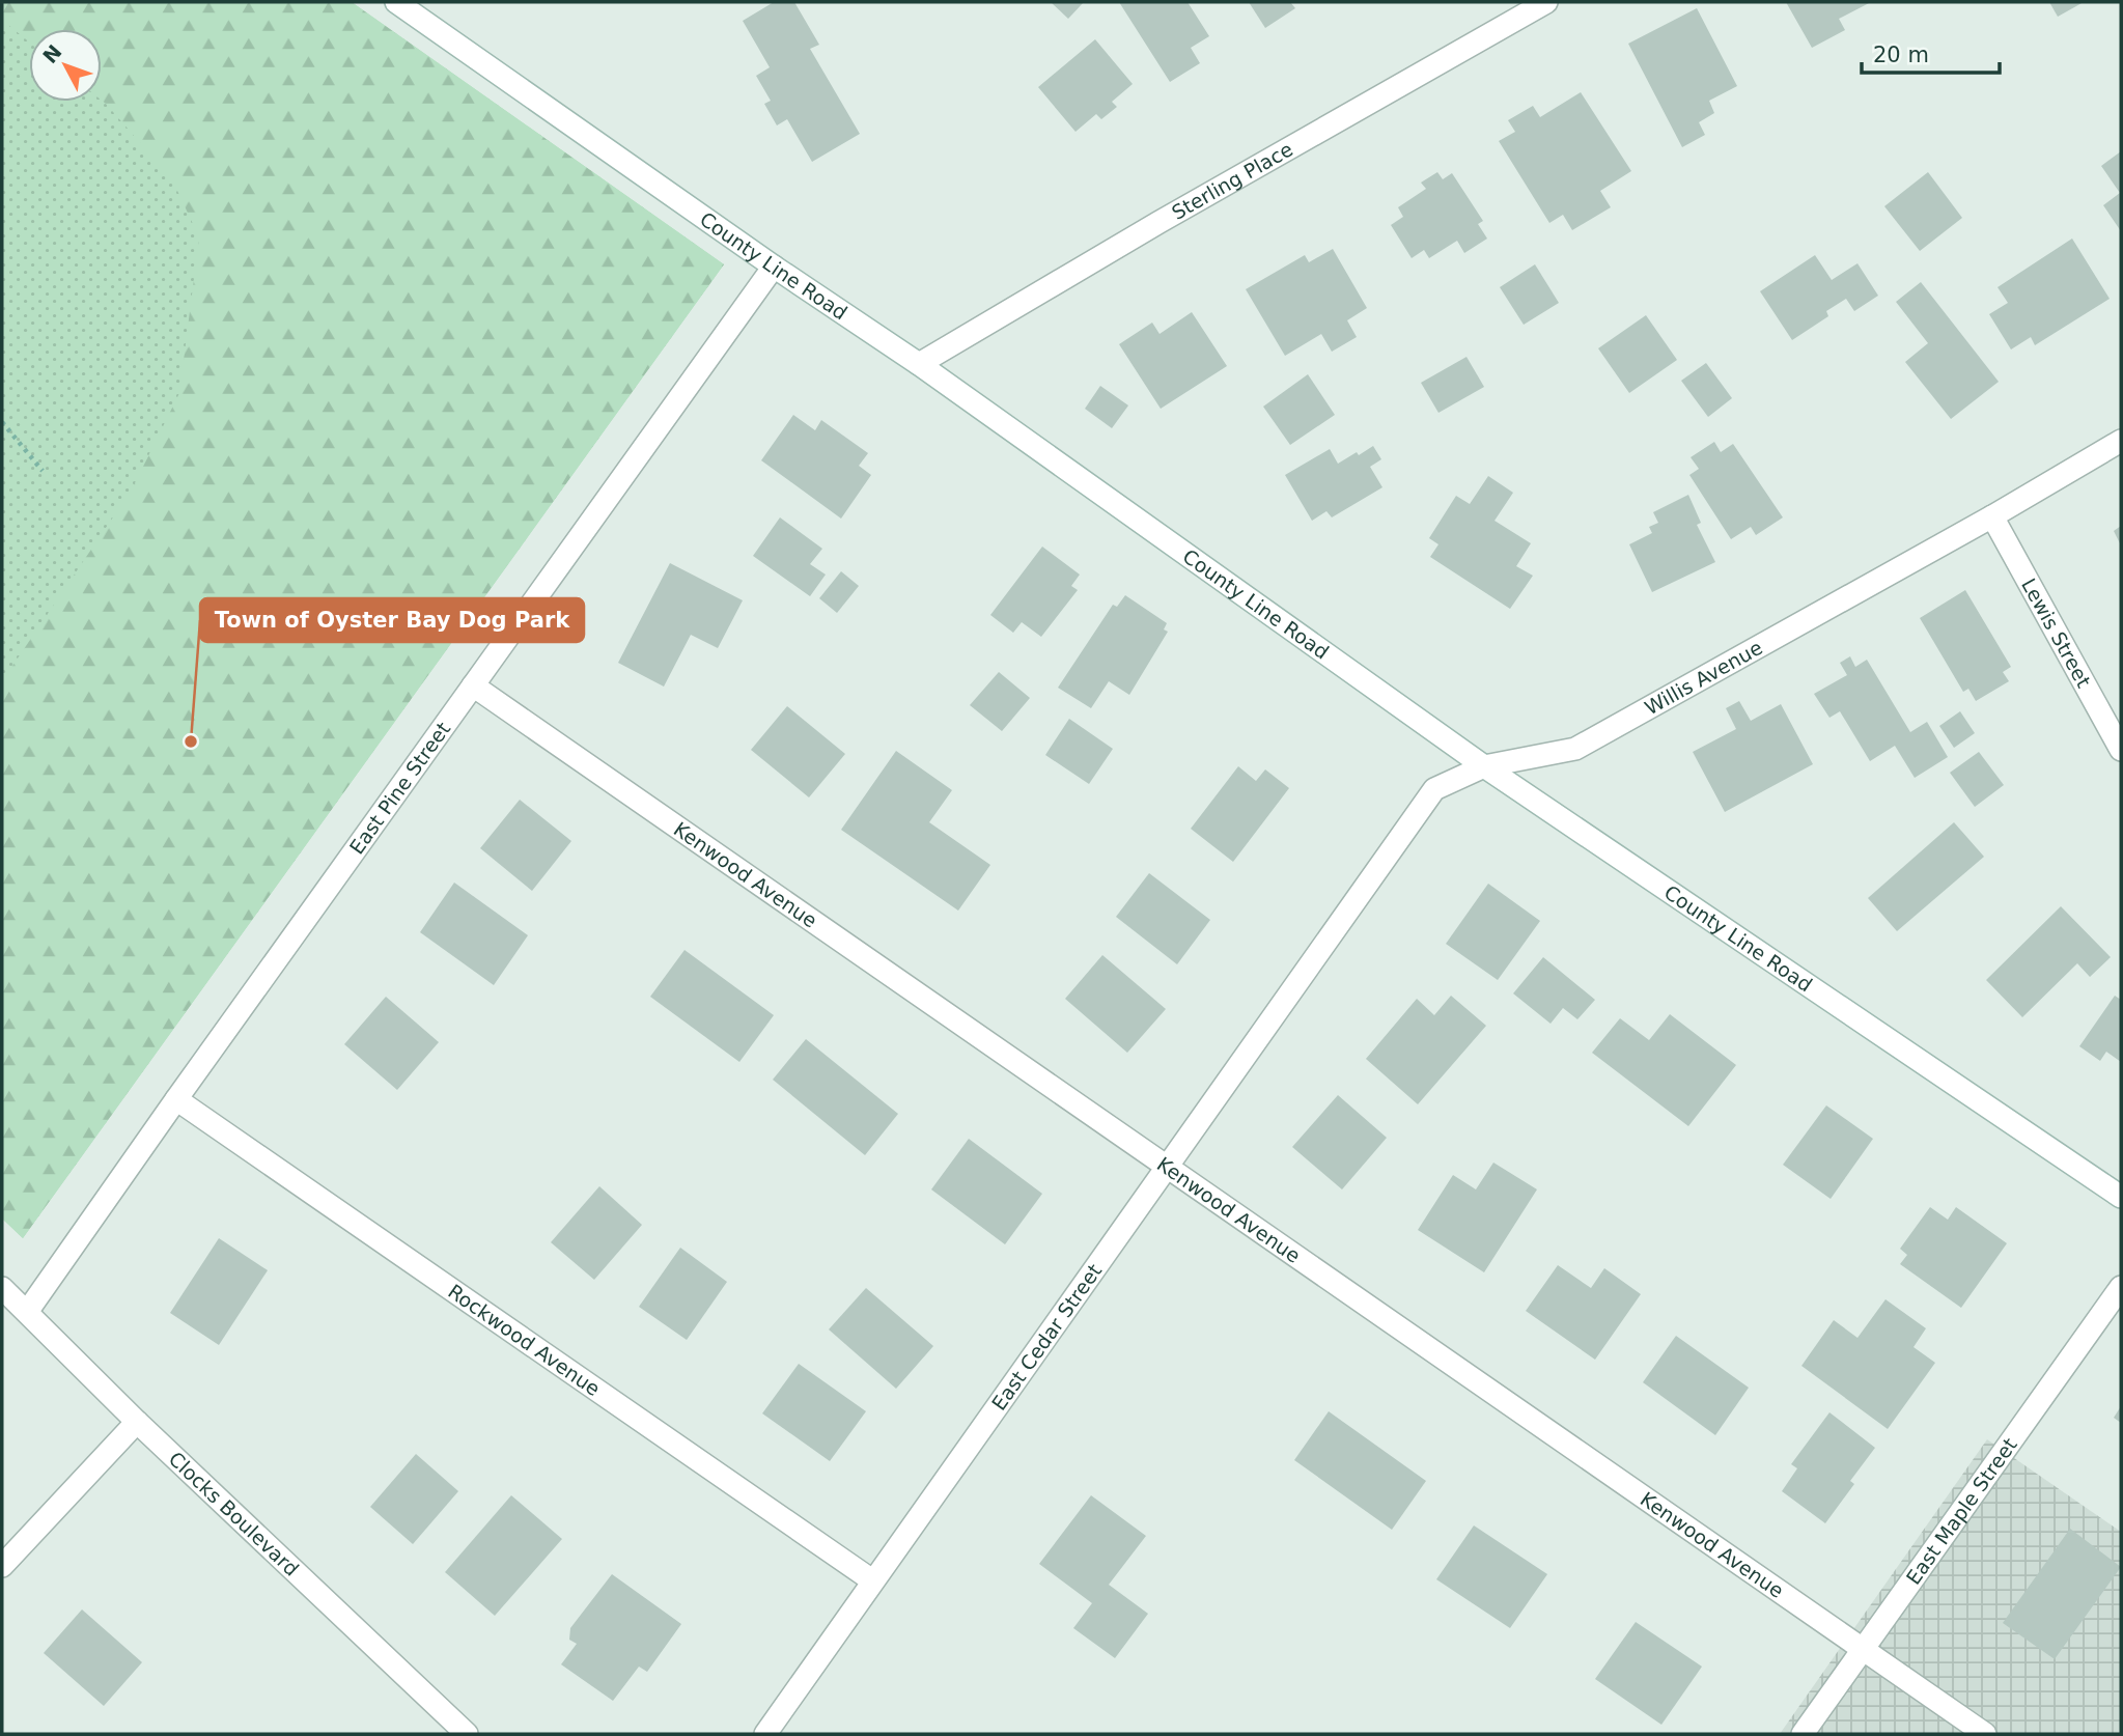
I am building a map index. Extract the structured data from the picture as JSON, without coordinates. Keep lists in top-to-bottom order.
{
  "streets": {
    "street": [
      "Sterling Place",
      "County Line Road",
      "Lewis Street",
      "Willis Avenue",
      "East Pine Street",
      "Kenwood Avenue",
      "East Cedar Street",
      "Rockwood Avenue",
      "East Maple Street",
      "Clocks Boulevard"
    ]
  },
  "crossings": [
    ["Sterling Place", "County Line Road"],
    ["County Line Road", "Willis Avenue"],
    ["County Line Road", "East Pine Street"],
    ["Lewis Street", "Willis Avenue"],
    ["Willis Avenue", "East Cedar Street"],
    ["East Pine Street", "Kenwood Avenue"],
    ["East Pine Street", "Rockwood Avenue"],
    ["East Pine Street", "Clocks Boulevard"],
    ["Kenwood Avenue", "East Cedar Street"],
    ["Kenwood Avenue", "East Maple Street"],
    ["East Cedar Street", "Rockwood Avenue"]
  ],
  "places": ["Town of Oyster Bay Dog Park"],
  "scale_bar": "20 m",
  "north": "top left"
}
